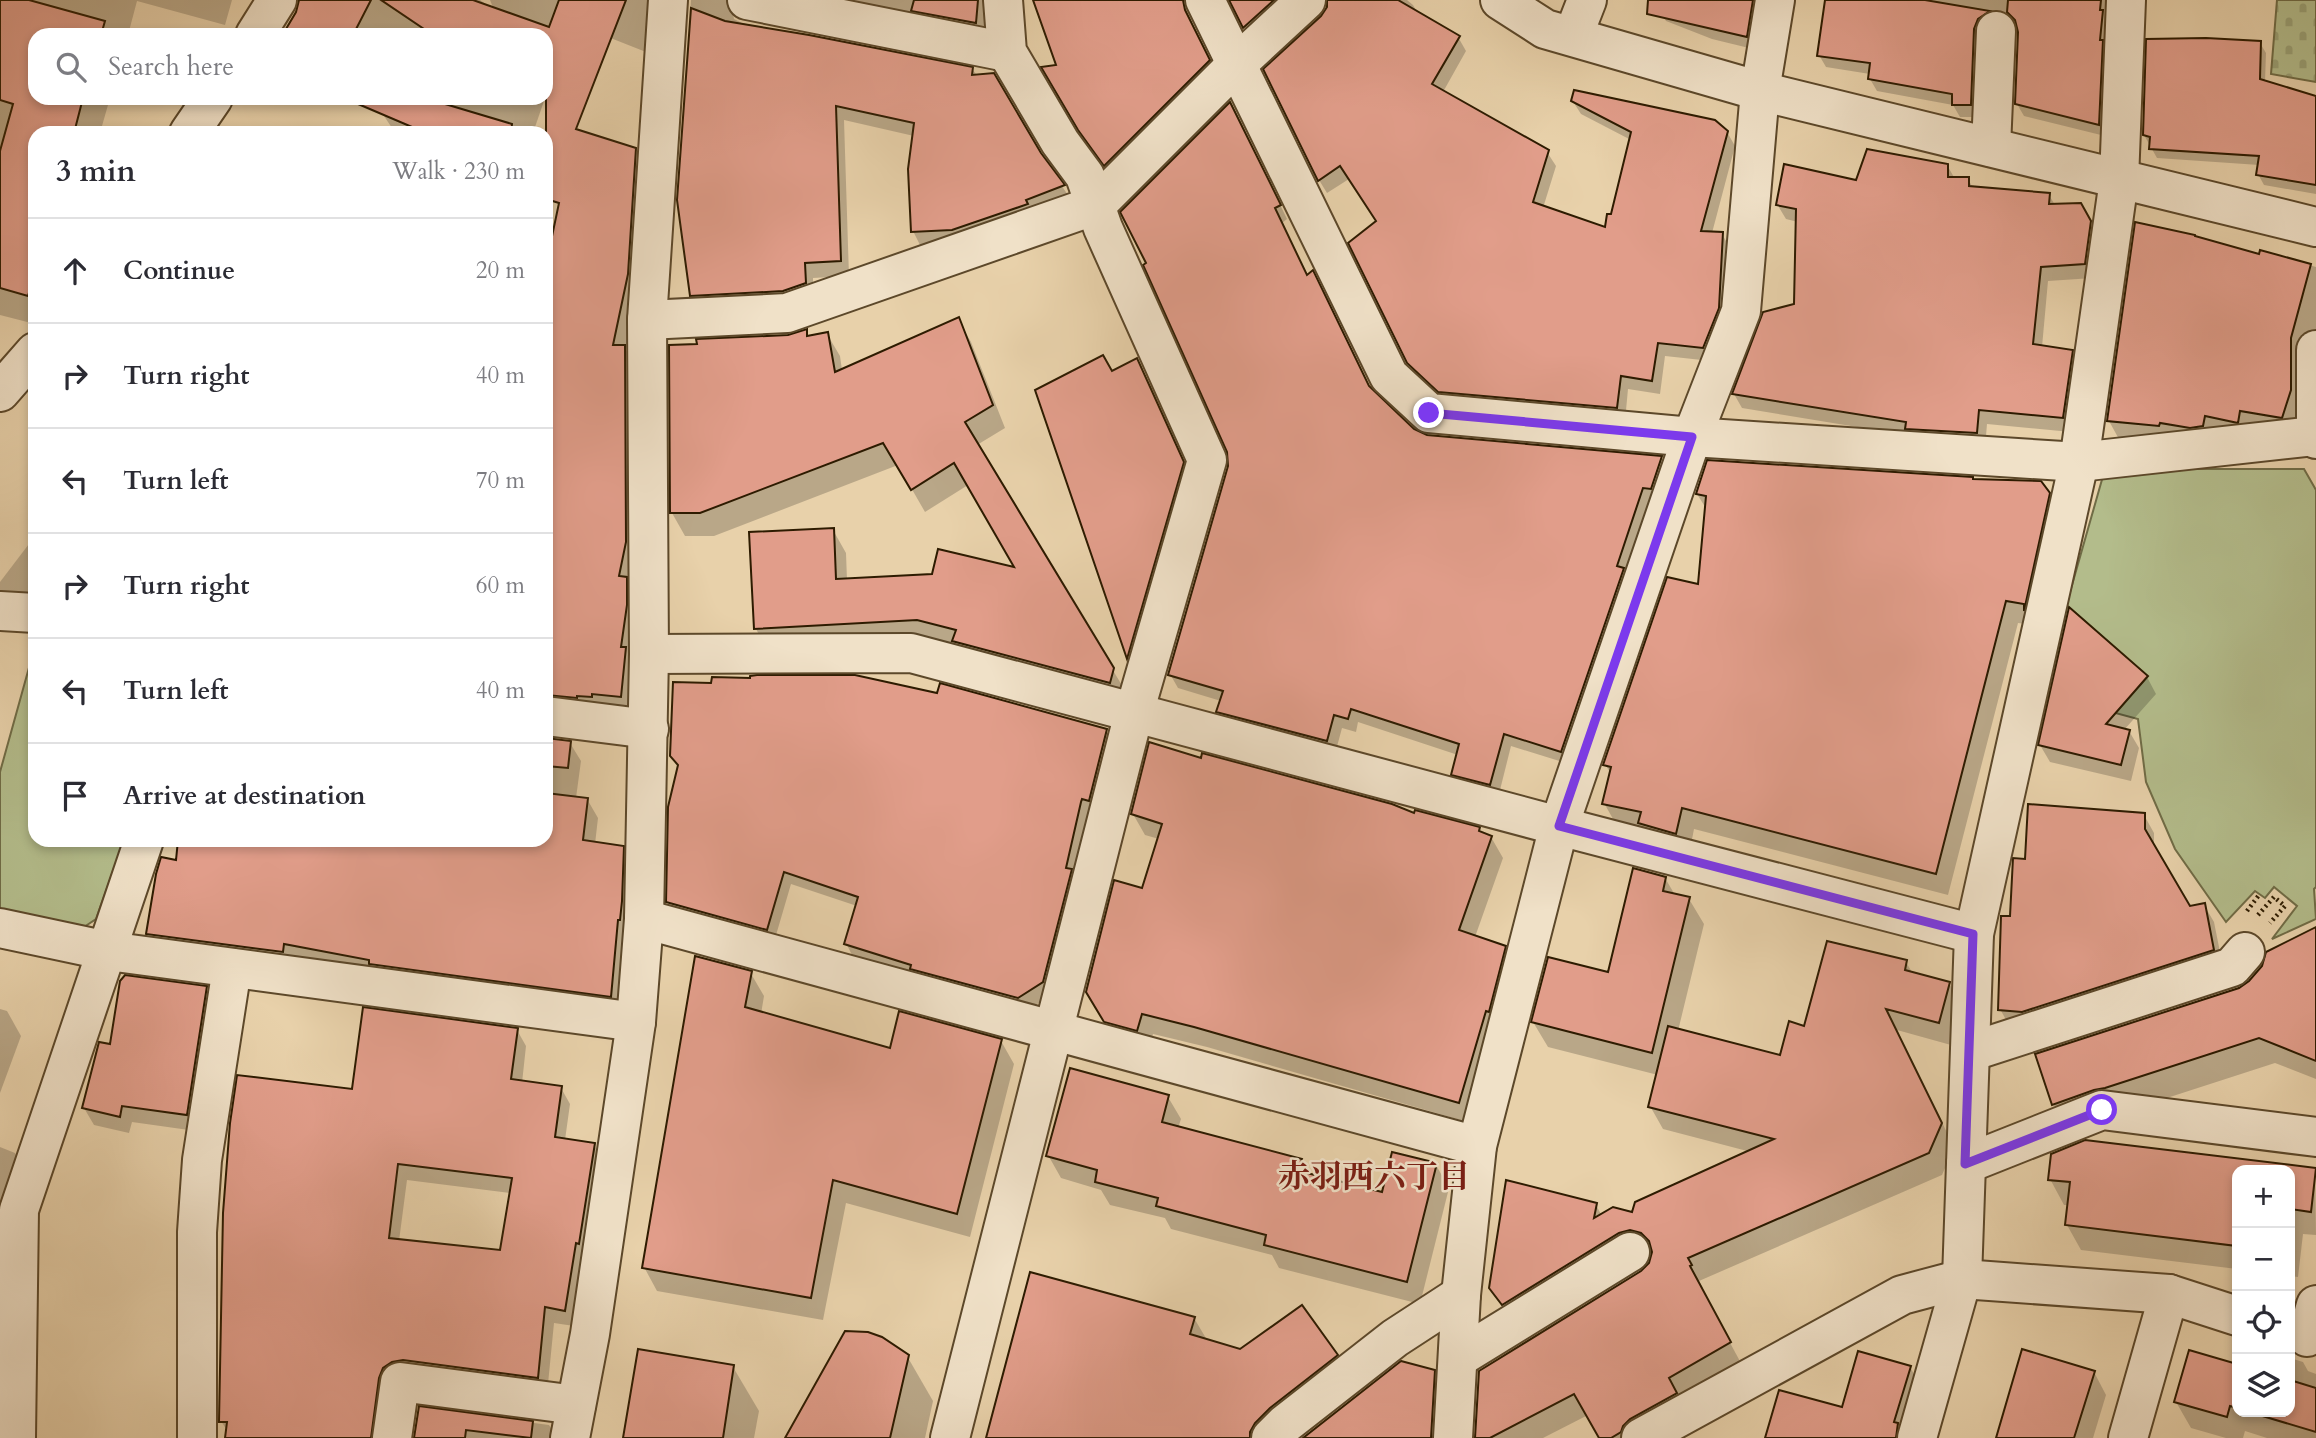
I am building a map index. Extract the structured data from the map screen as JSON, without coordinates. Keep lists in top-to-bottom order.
{
  "districts": ["赤羽西六丁目"],
  "page": {
    "search": "Search here",
    "heading": ["3 min", "Walk · 230 m"],
    "list": [
      ["Continue", "20 m"],
      ["Turn right", "40 m"],
      ["Turn left", "70 m"],
      ["Turn right", "60 m"],
      ["Turn left", "40 m"],
      "Arrive at destination"
    ],
    "map_buttons": ["+", "−"]
  }
}
